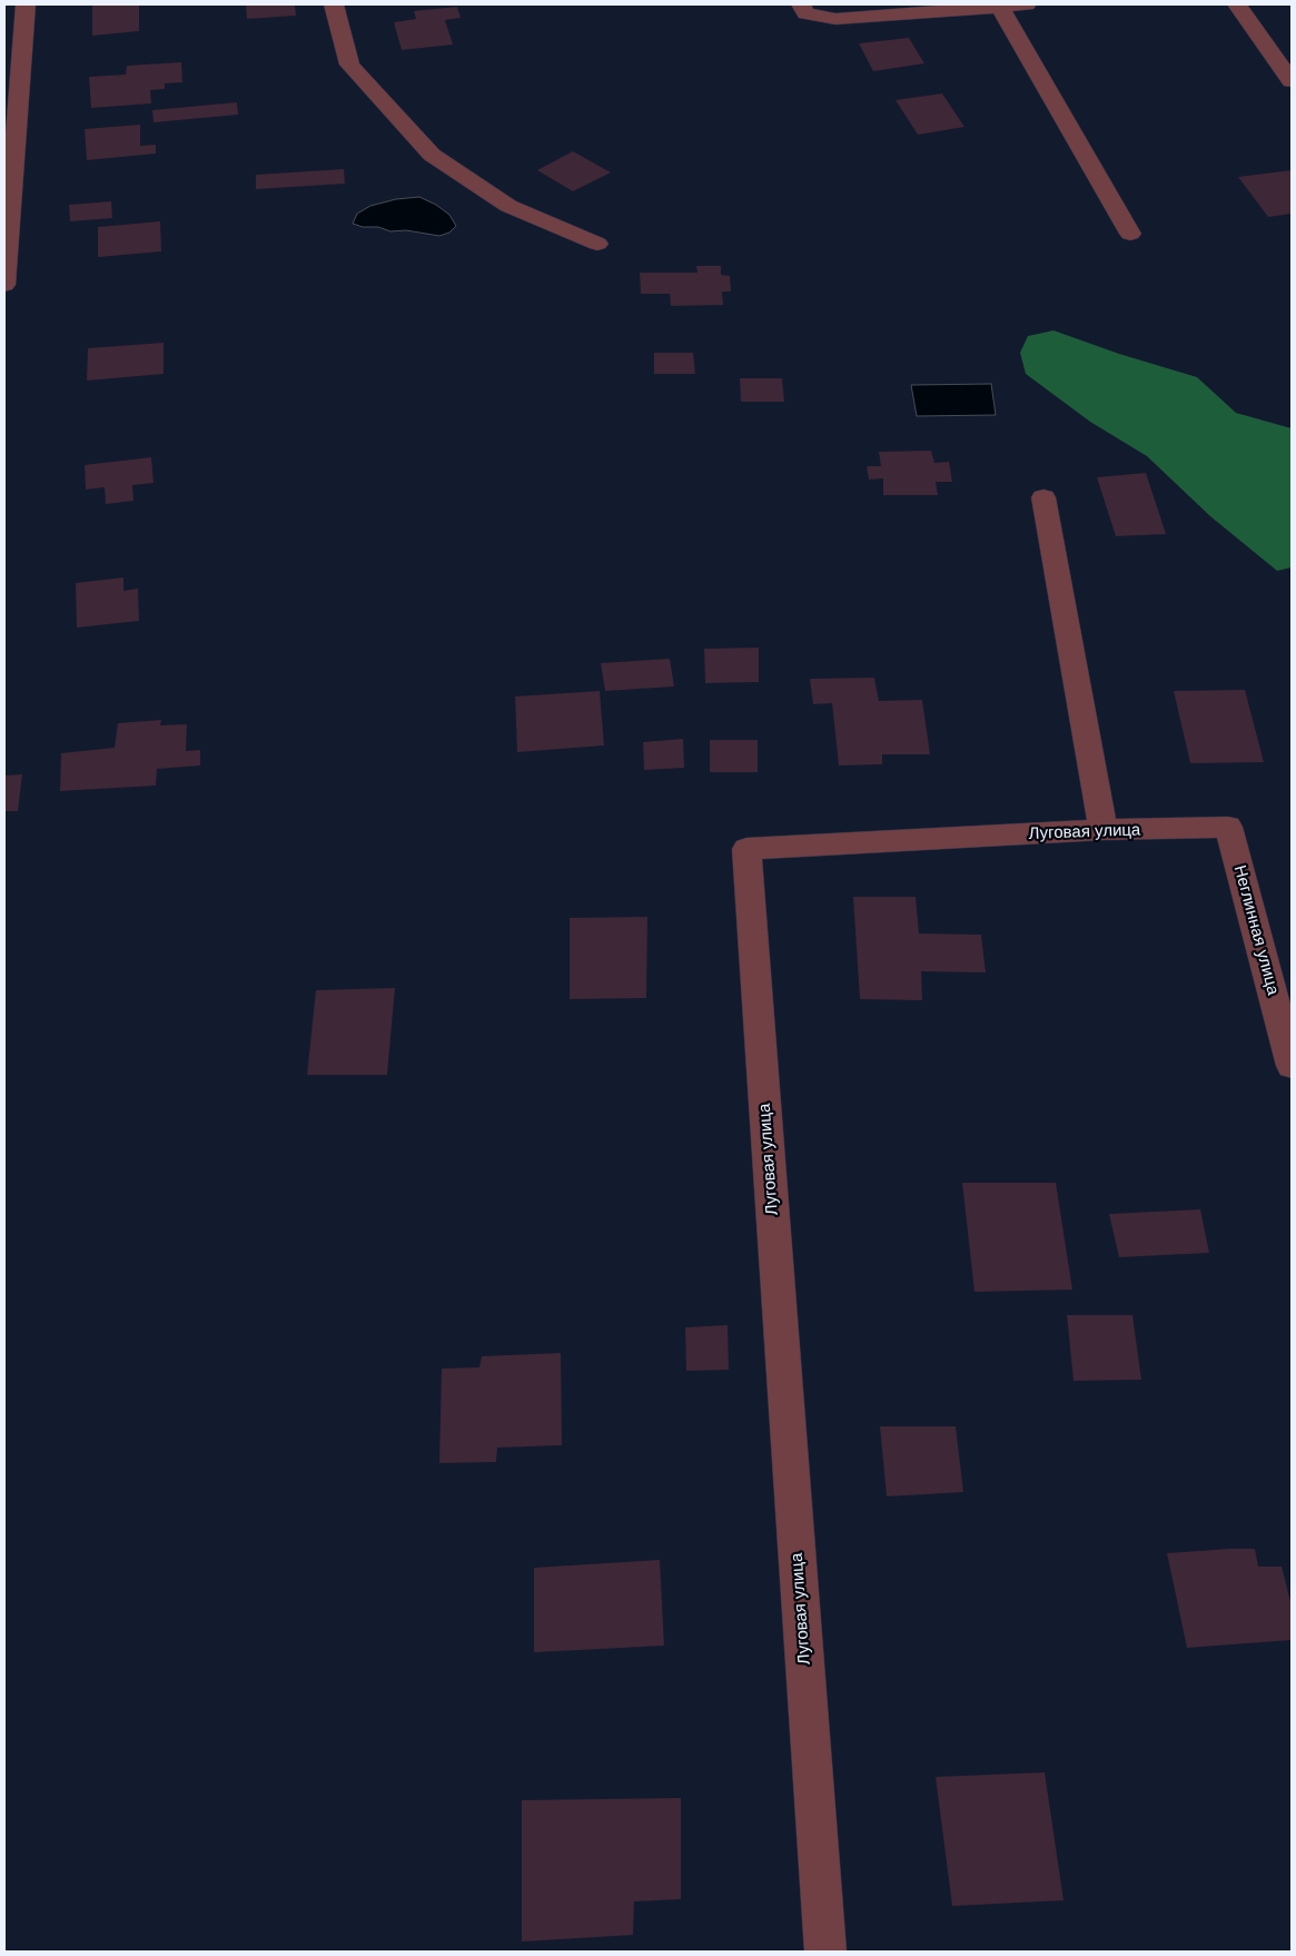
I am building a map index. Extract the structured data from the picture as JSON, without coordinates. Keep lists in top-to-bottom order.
{
  "streets": {
    "street": ["Луговая улица", "Неглинная улица"]
  },
  "crossings": [
    ["Луговая улица", "Неглинная улица"]
  ]
}
